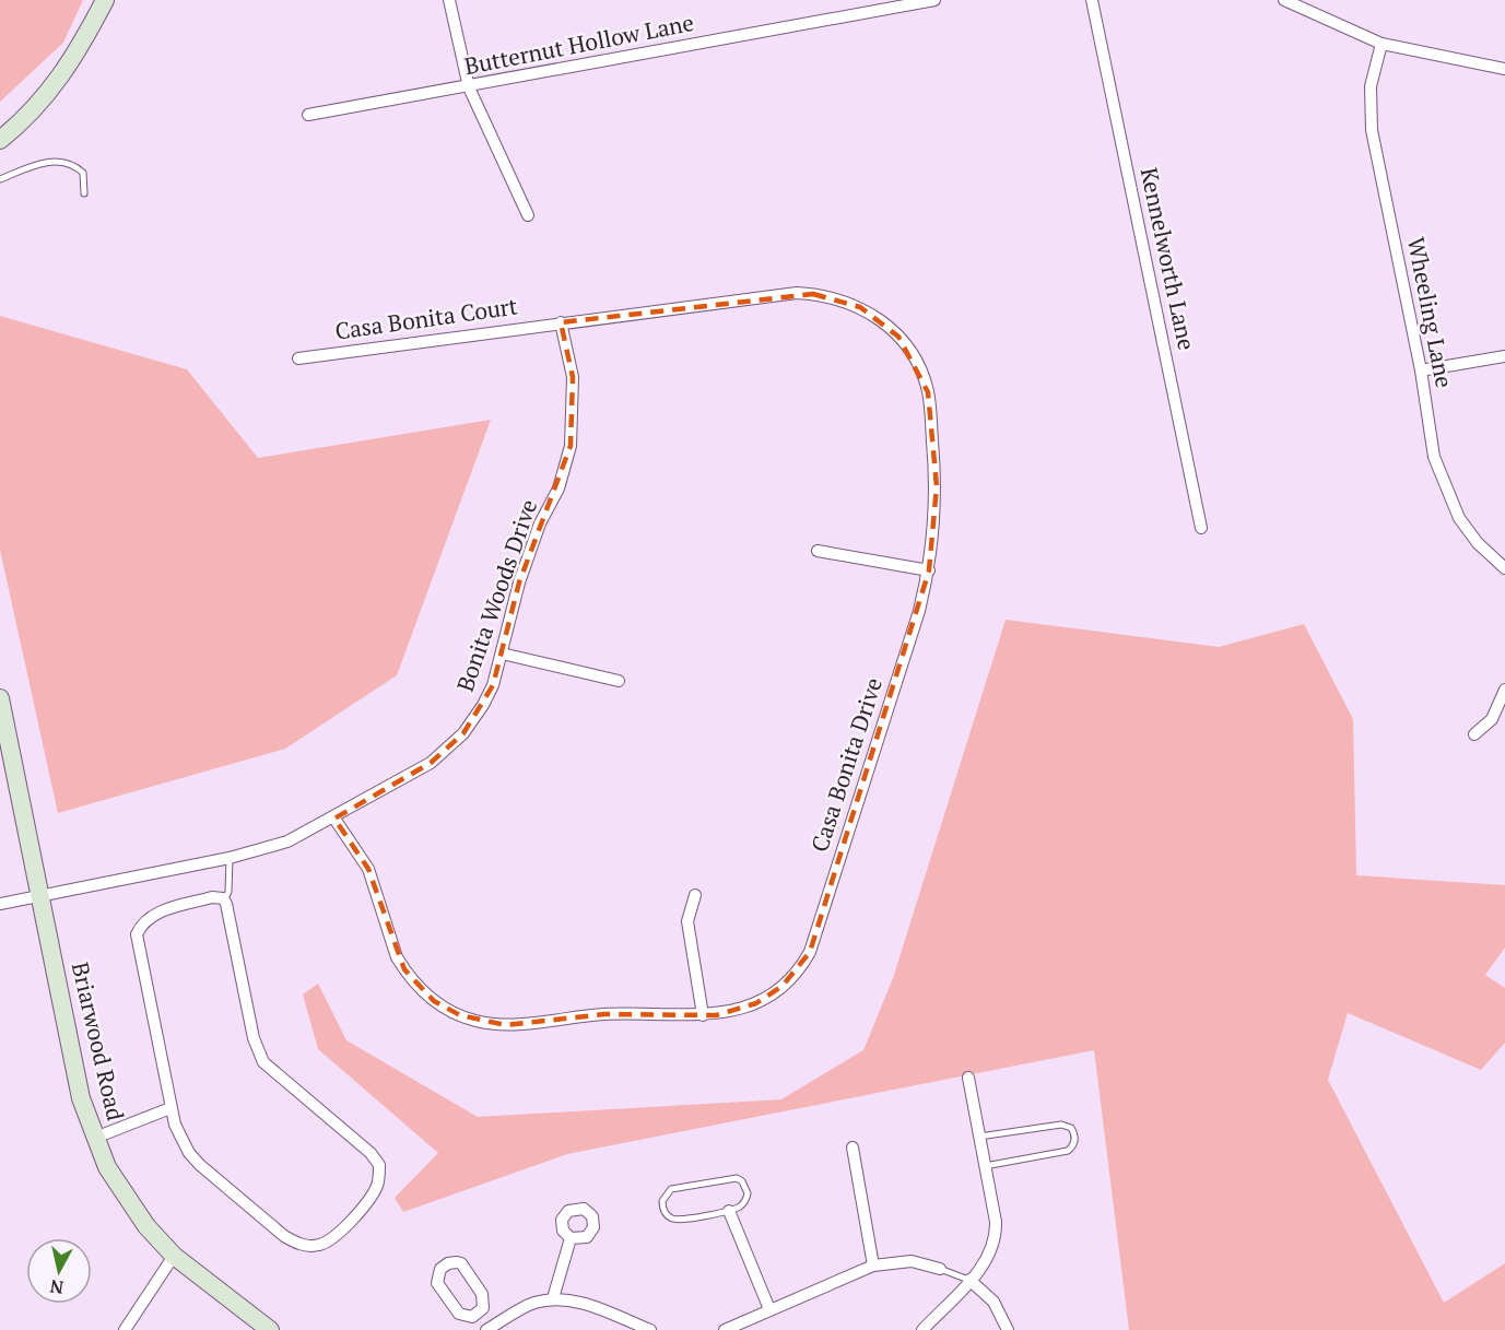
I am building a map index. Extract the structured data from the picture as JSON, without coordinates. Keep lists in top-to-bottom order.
{
  "streets": {
    "main road": ["Briarwood Road"],
    "street": [
      "Butternut Hollow Lane",
      "Kennelworth Lane",
      "Wheeling Lane",
      "Casa Bonita Court",
      "Bonita Woods Drive",
      "Casa Bonita Drive"
    ]
  },
  "crossings": [
    ["Casa Bonita Court", "Bonita Woods Drive"],
    ["Casa Bonita Court", "Casa Bonita Drive"],
    ["Bonita Woods Drive", "Casa Bonita Drive"],
    ["Bonita Woods Drive", "Briarwood Road"]
  ],
  "north": "bottom"
}
